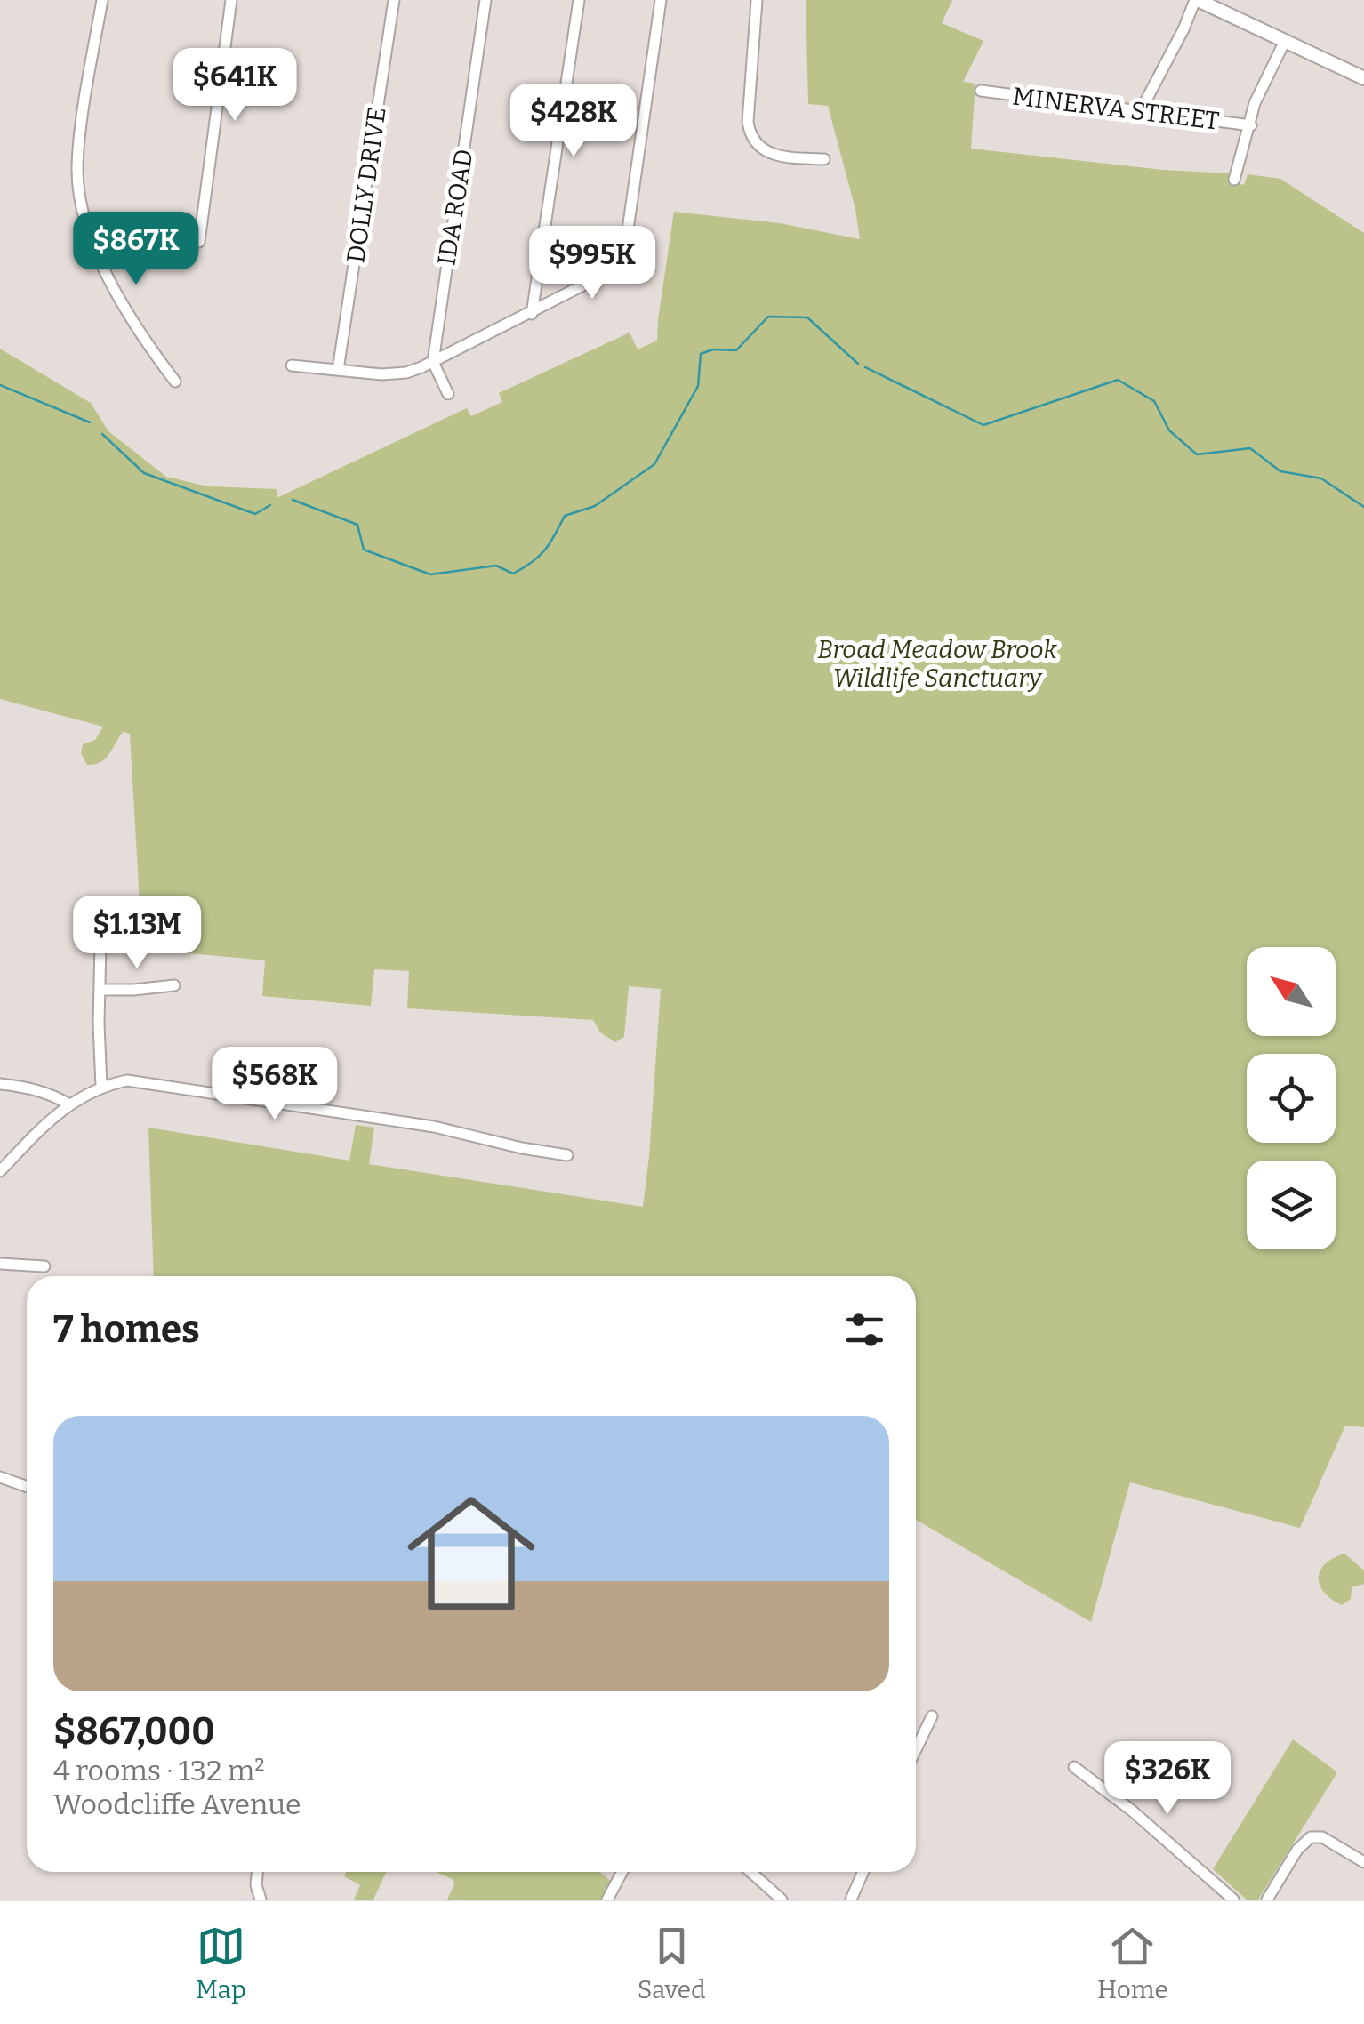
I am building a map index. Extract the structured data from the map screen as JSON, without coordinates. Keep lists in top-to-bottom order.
{
  "streets": {
    "street": ["MINERVA STREET", "DOLLY DRIVE", "IDA ROAD"]
  },
  "parks": ["Broad Meadow Brook Wildlife Sanctuary"],
  "north": "top left",
  "page": {
    "price": [
      "$641K",
      "$428K",
      "$867K",
      "$995K",
      "$1.13M",
      "$568K",
      "$326K"
    ],
    "heading": "7 homes",
    "list": [
      {
        "name": "$867,000",
        "note": "4 rooms · 132 m² · Woodcliffe Avenue"
      }
    ],
    "tabs": ["Map", "Saved", "Home"]
  }
}
